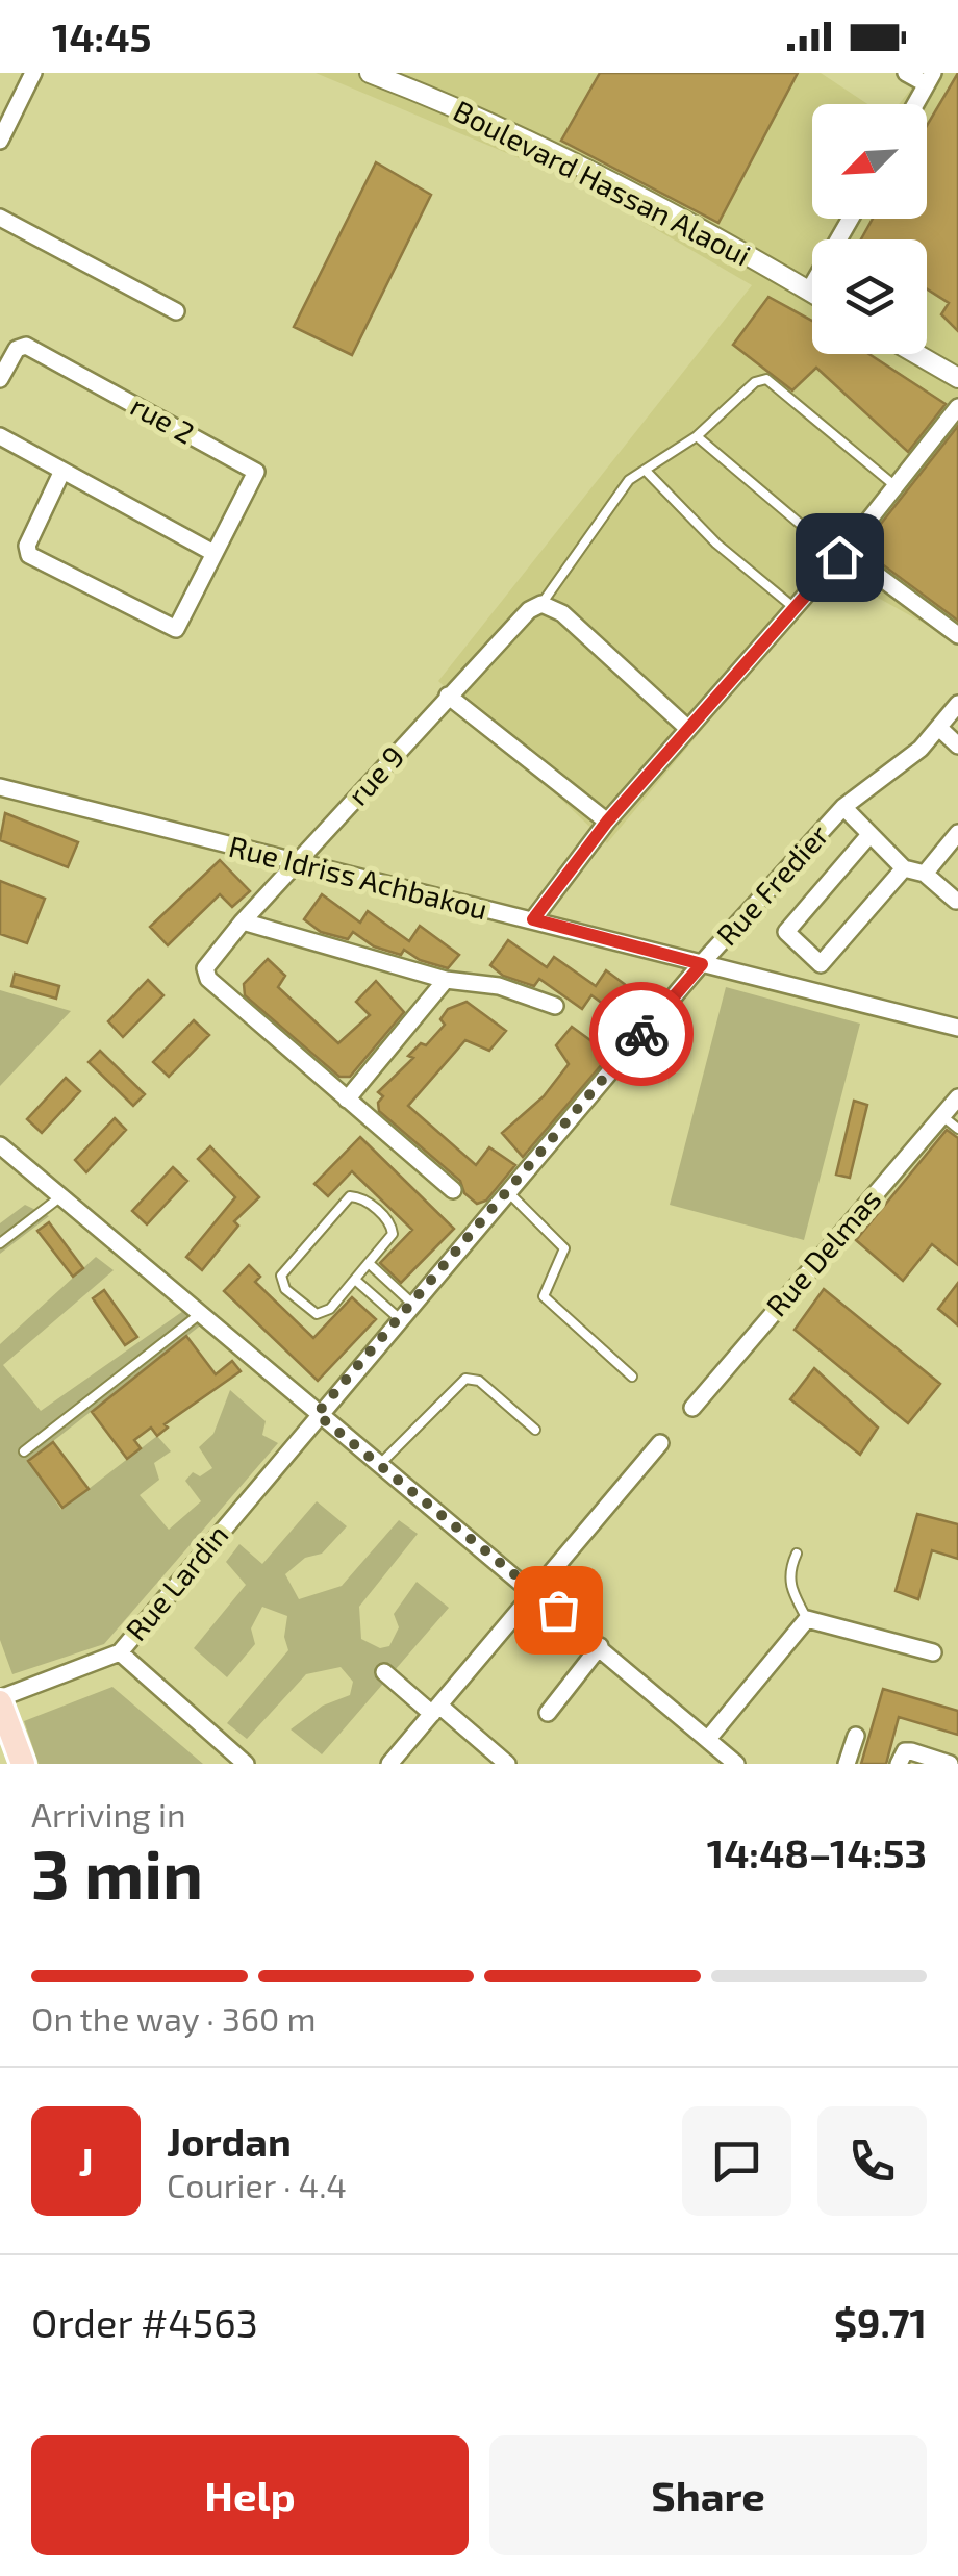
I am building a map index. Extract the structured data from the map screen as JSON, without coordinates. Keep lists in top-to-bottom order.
{
  "streets": {
    "street": [
      "Boulevard Hassan Alaoui",
      "rue 2",
      "rue 9",
      "Rue Idriss Achbakou",
      "Rue Fredier",
      "Rue Delmas",
      "Rue Lardin"
    ]
  },
  "crossings": [
    ["rue 9", "Rue Idriss Achbakou"],
    ["Rue Idriss Achbakou", "Rue Fredier"],
    ["Rue Fredier", "Rue Lardin"]
  ],
  "north": "bottom left",
  "page": {
    "status": "14:45",
    "heading": ["3 min", "Arriving in", "14:48–14:53"],
    "panel": [
      "Jordan",
      "Courier · 4.4",
      "Order #4563",
      "$9.71"
    ],
    "bar": "On the way · 360 m",
    "round": "J",
    "buttons": ["Help", "Share"]
  }
}
